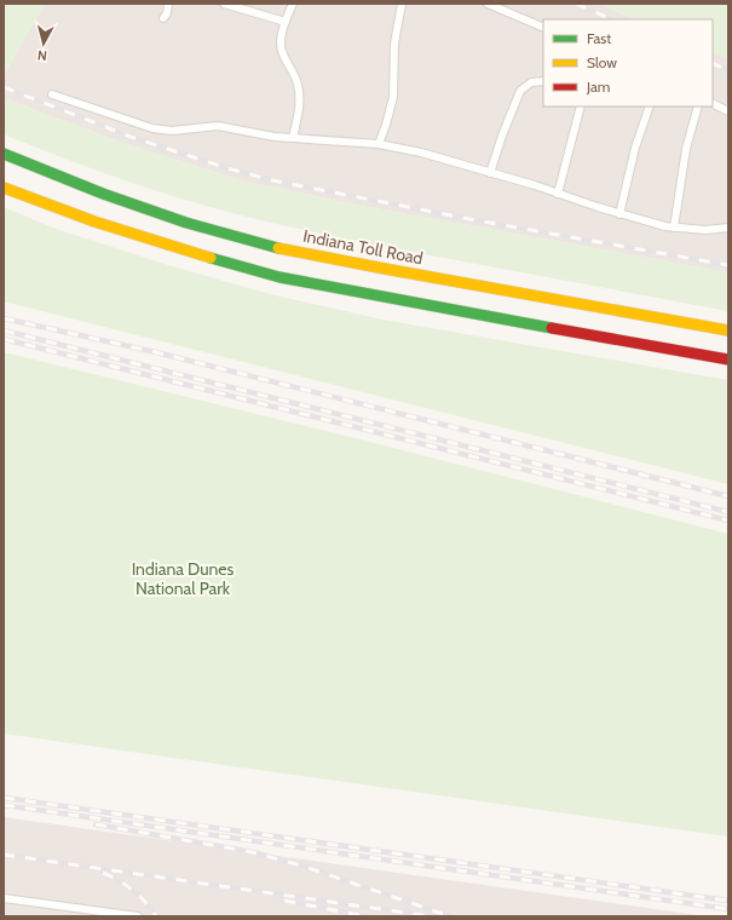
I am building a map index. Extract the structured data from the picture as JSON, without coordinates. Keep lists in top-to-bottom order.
{
  "streets": {
    "highway": ["Indiana Toll Road"]
  },
  "parks": ["Indiana Dunes National Park"],
  "legend": ["Fast", "Slow", "Jam"],
  "north": "bottom"
}
